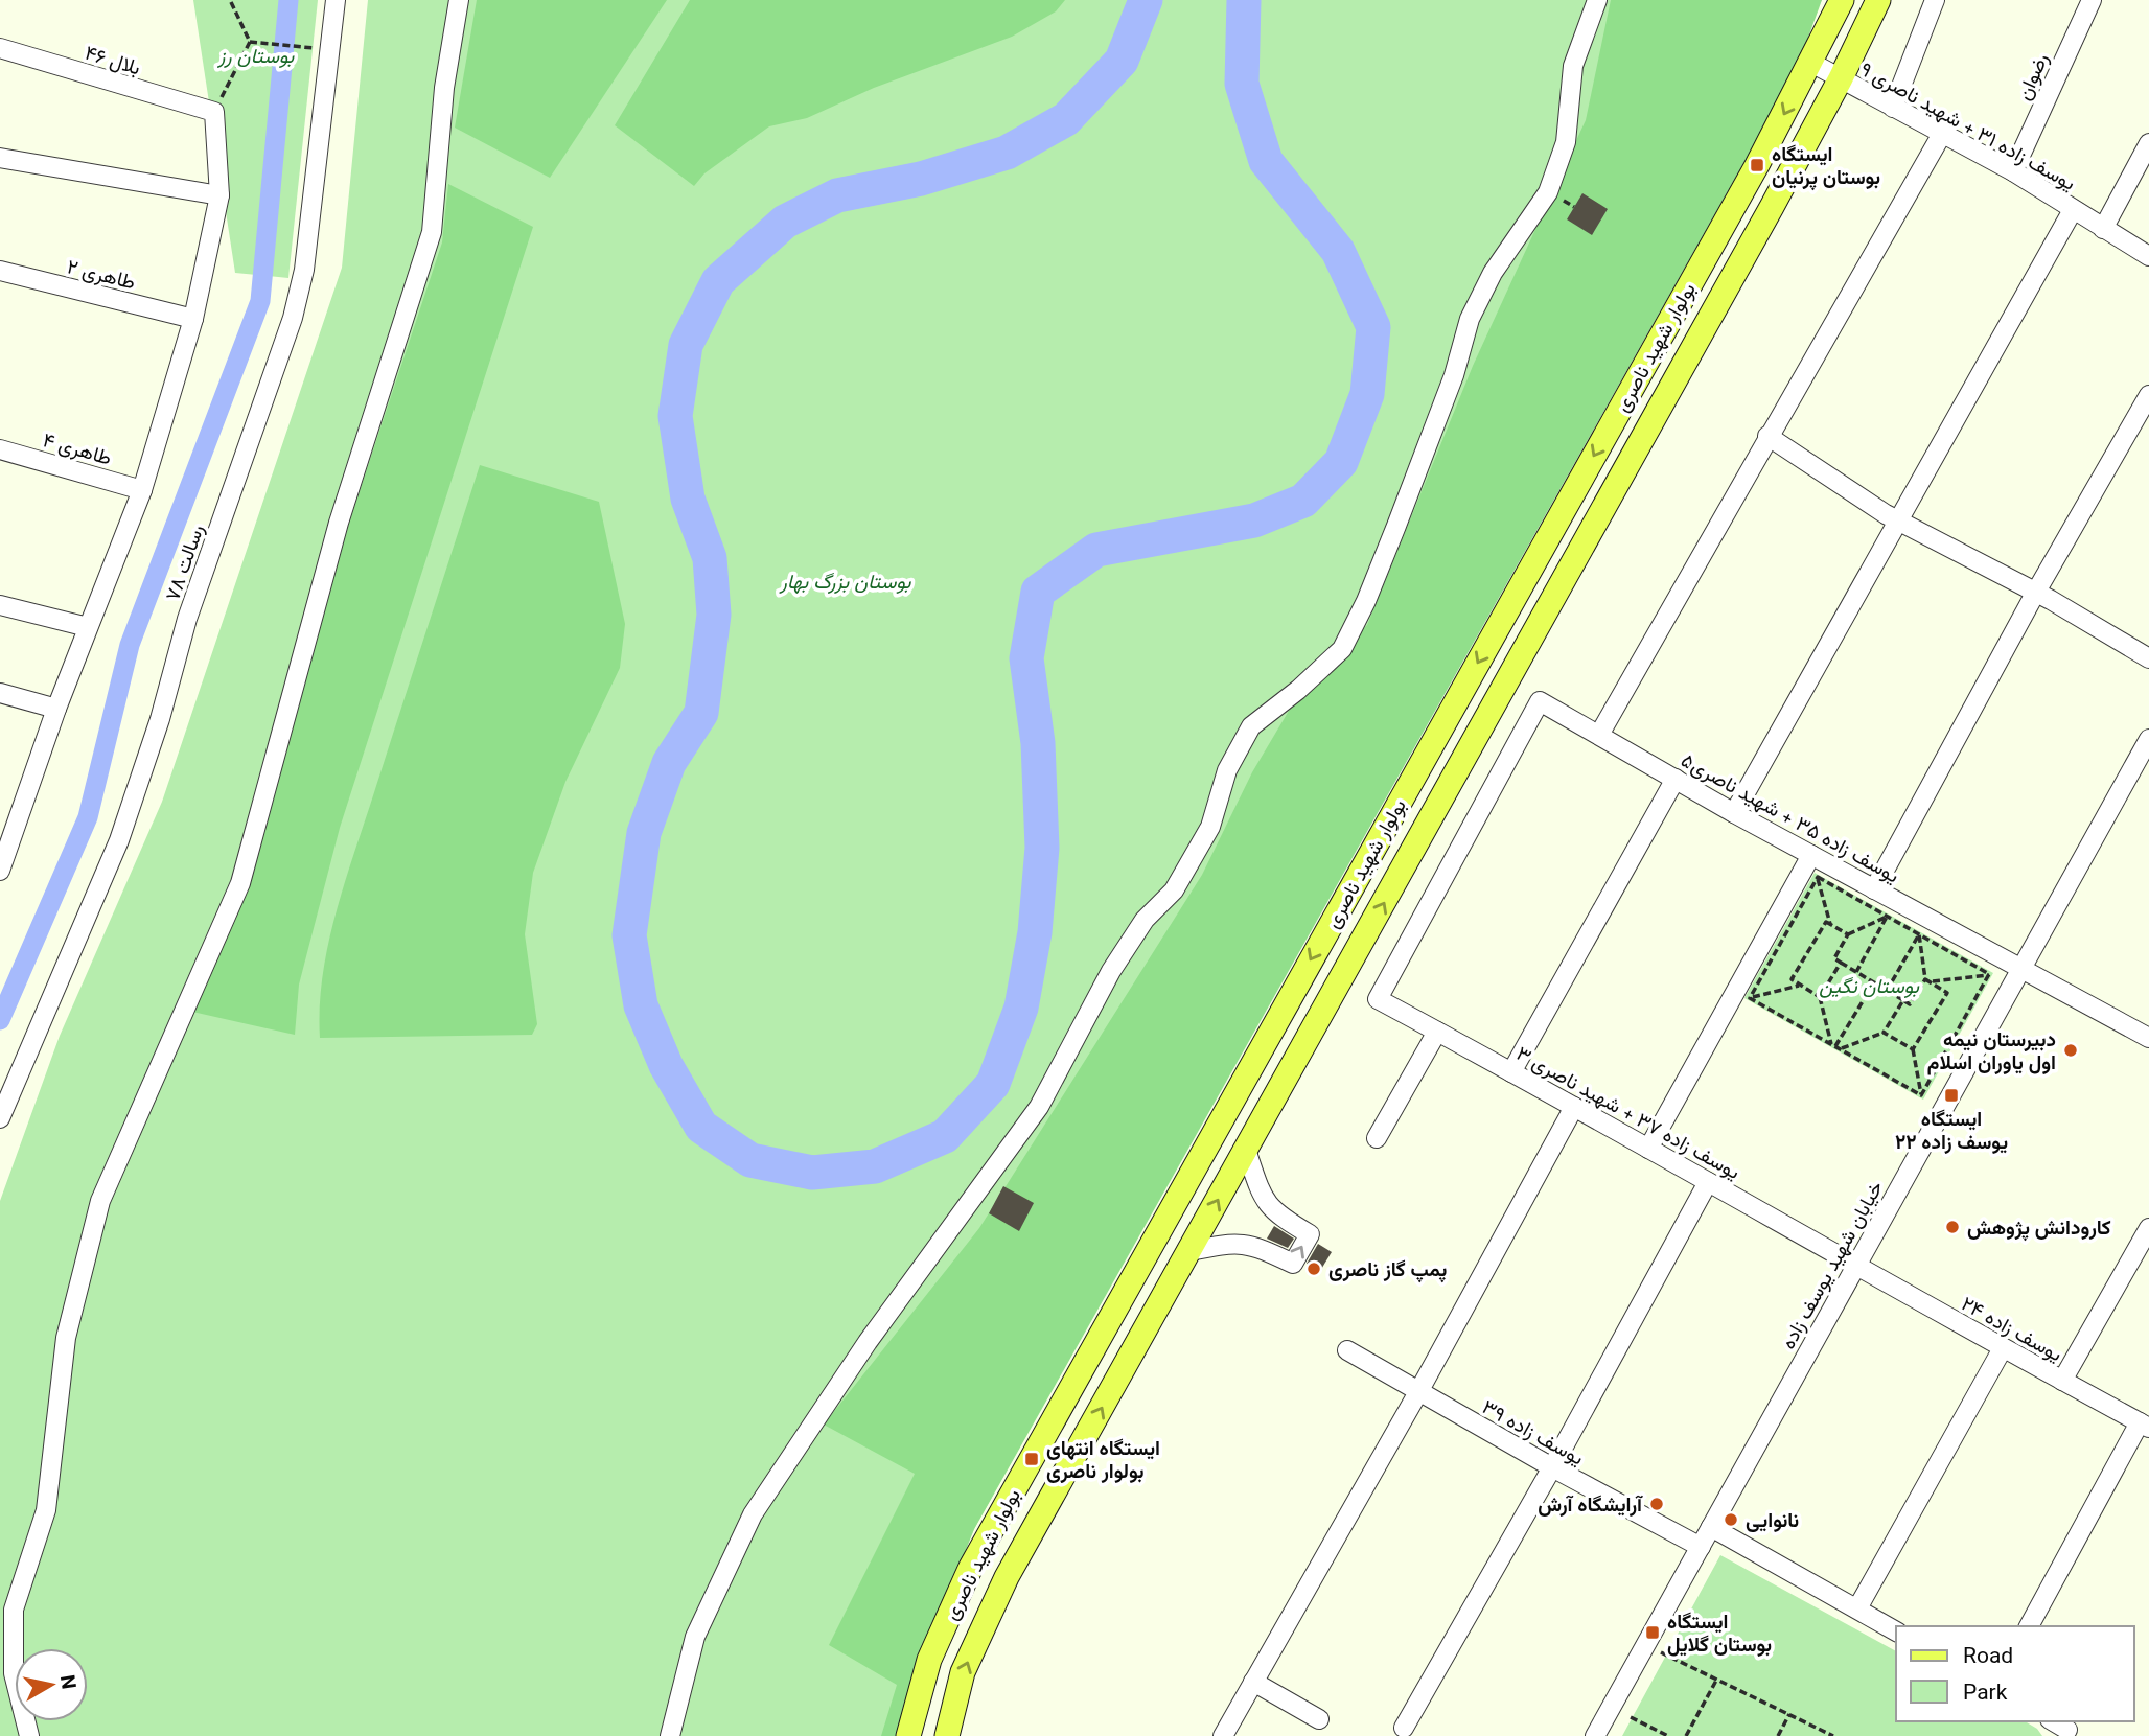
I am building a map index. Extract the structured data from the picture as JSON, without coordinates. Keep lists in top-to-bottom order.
{
  "streets": {
    "main road": ["بولوار شهید ناصری"],
    "street": [
      "بلال ۴۶",
      "رضوان",
      "یوسف زاده ۳۱ + شهید ناصری ۹",
      "طاهری ۲",
      "طاهری ۴",
      "رسالت ۷۸",
      "یوسف زاده ۳۵ + شهید ناصری۵",
      "یوسف زاده ۳۷ + شهید ناصری ۳",
      "خیابان شهید یوسف زاده",
      "یوسف زاده ۲۴",
      "یوسف زاده ۳۹"
    ]
  },
  "crossings": [
    ["رضوان", "یوسف زاده ۳۱ + شهید ناصری ۹"],
    ["یوسف زاده ۳۱ + شهید ناصری ۹", "بولوار شهید ناصری"],
    ["یوسف زاده ۳۵ + شهید ناصری۵", "یوسف زاده ۳۷ + شهید ناصری ۳"],
    ["یوسف زاده ۳۵ + شهید ناصری۵", "خیابان شهید یوسف زاده"],
    ["یوسف زاده ۳۷ + شهید ناصری ۳", "خیابان شهید یوسف زاده"],
    ["یوسف زاده ۳۷ + شهید ناصری ۳", "یوسف زاده ۲۴"],
    ["خیابان شهید یوسف زاده", "یوسف زاده ۲۴"],
    ["خیابان شهید یوسف زاده", "یوسف زاده ۳۹"]
  ],
  "parks": ["بوستان رز", "بوستان بزرگ بهار", "بوستان نگین"],
  "places": {
    "transit": [
      "ایستگاه بوستان پرنیان",
      "ایستگاه یوسف زاده ۲۲",
      "ایستگاه انتهای بولوار ناصری",
      "ایستگاه بوستان گلایل"
    ],
    "other": [
      "دبیرستان نیمه اول یاوران اسلام",
      "کارودانش پژوهش",
      "پمپ گاز ناصری",
      "آرایشگاه آرش",
      "نانوایی"
    ]
  },
  "legend": ["Road", "Park"],
  "north": "right"
}
